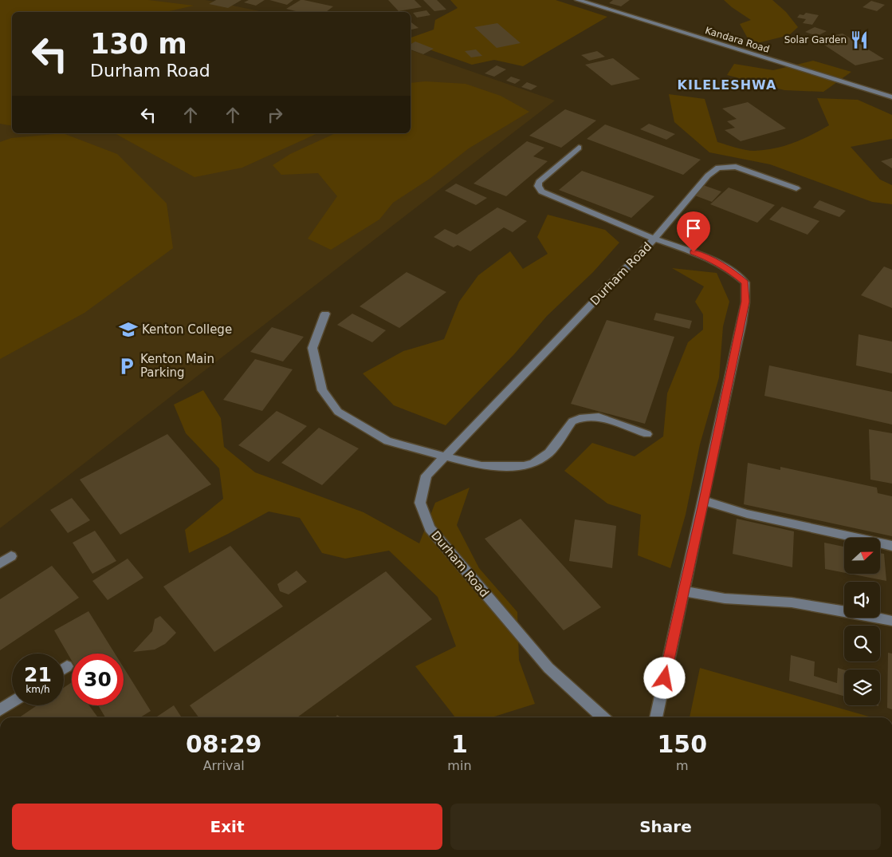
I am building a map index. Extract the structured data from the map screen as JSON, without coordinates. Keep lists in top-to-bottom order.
{
  "streets": {
    "street": ["Kandara Road", "Durham Road"]
  },
  "districts": ["KILELESHWA"],
  "places": {
    "restaurant": ["Solar Garden"],
    "school or university": ["Kenton College"],
    "parking": ["Kenton Main Parking"]
  },
  "north": "right",
  "page": {
    "turn": ["130 m", "Durham Road"],
    "speed": "21 km/h",
    "limit": "30",
    "eta": [
      "08:29",
      "Arrival",
      "1",
      "min",
      "150",
      "m"
    ],
    "buttons": ["Exit", "Share"]
  }
}
